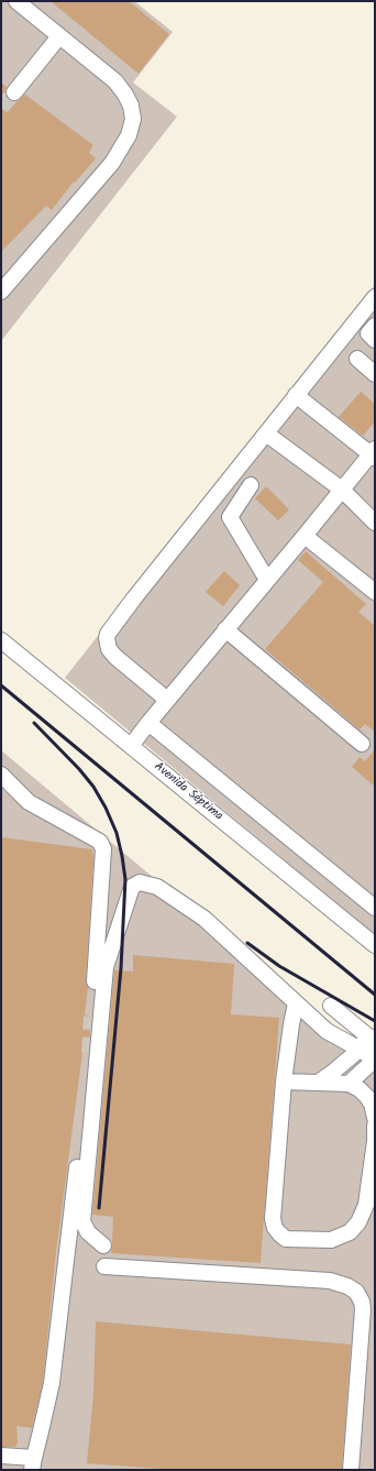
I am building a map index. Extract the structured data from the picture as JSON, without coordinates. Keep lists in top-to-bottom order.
{
  "streets": {
    "street": ["Avenida Séptima"]
  }
}
